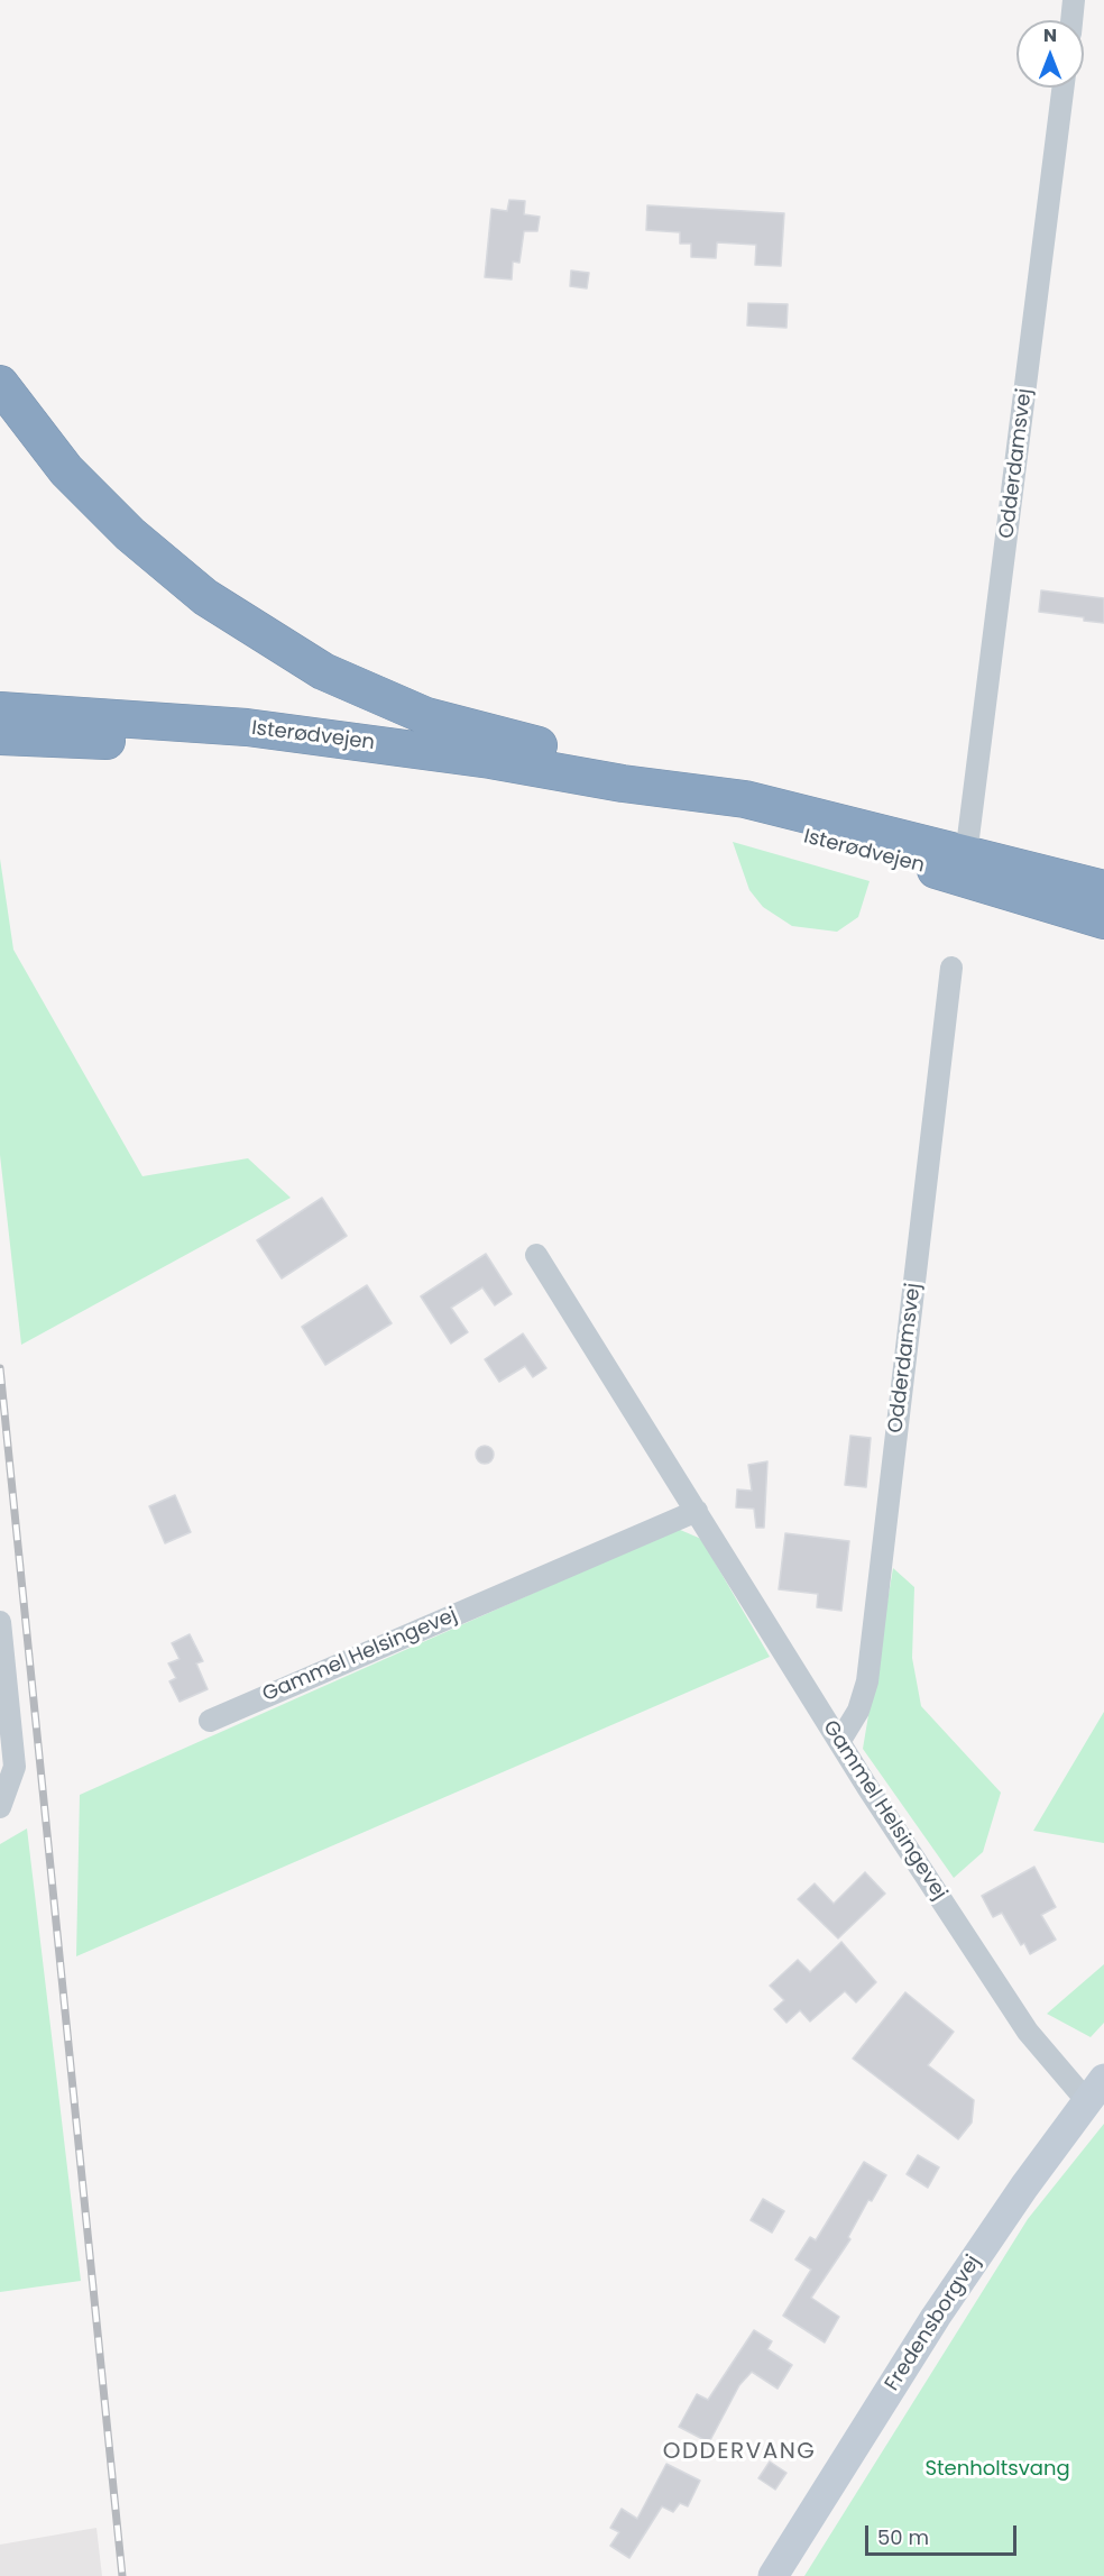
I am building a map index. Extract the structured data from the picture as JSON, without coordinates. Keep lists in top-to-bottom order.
{
  "streets": {
    "highway": ["Isterødvejen"],
    "street": ["Odderdamsvej", "Gammel Helsingevej", "Fredensborgvej"]
  },
  "crossings": [
    ["Odderdamsvej", "Isterødvejen"],
    ["Odderdamsvej", "Gammel Helsingevej"],
    ["Gammel Helsingevej", "Fredensborgvej"]
  ],
  "districts": ["ODDERVANG"],
  "parks": ["Stenholtsvang"],
  "scale_bar": "50 m",
  "north": "top"
}
